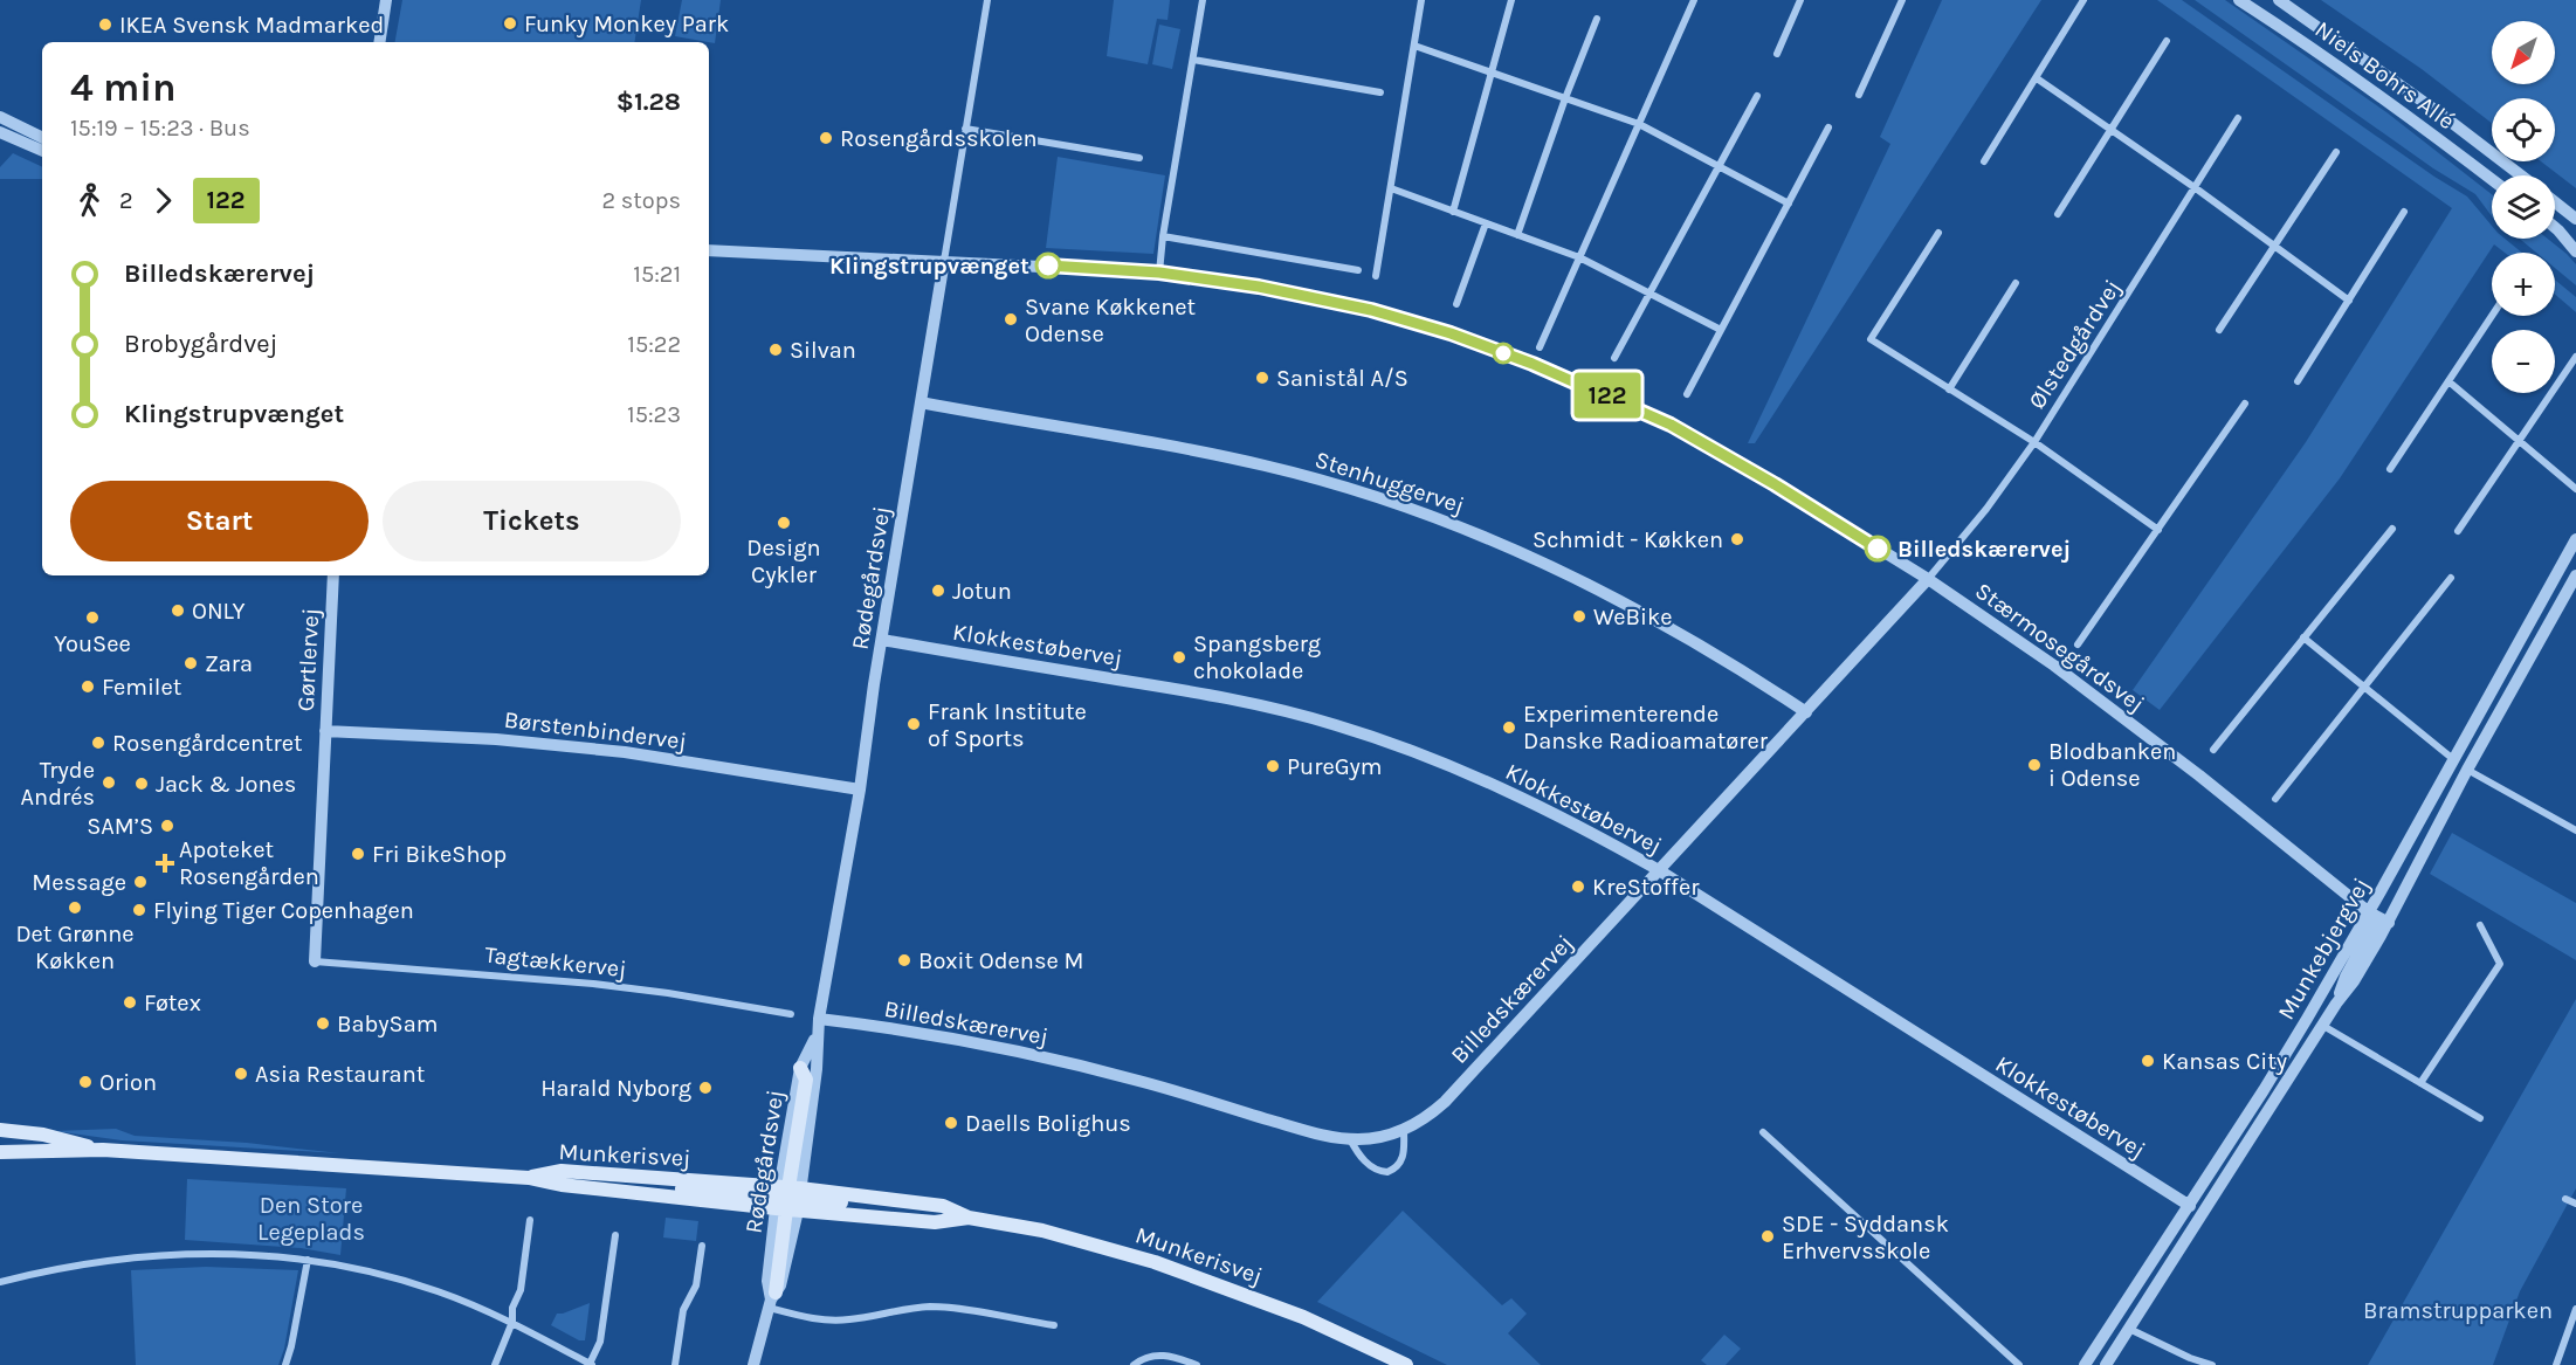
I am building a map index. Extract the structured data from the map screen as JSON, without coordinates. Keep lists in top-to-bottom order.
{
  "streets": {
    "main road": ["Munkerisvej"],
    "street": [
      "Niels Bohrs Allé",
      "Ølstedgårdvej",
      "Stenhuggervej",
      "Rødegårdsvej",
      "Klokkestøbervej",
      "Stærmosegårdsvej",
      "Gørtlervej",
      "Børstenbindervej",
      "Munkebjergvej",
      "Tagtækkervej",
      "Billedskærervej"
    ]
  },
  "crossings": [
    ["Ølstedgårdvej", "Stærmosegårdsvej"],
    ["Ølstedgårdvej", "Billedskærervej"],
    ["Stenhuggervej", "Rødegårdsvej"],
    ["Stenhuggervej", "Billedskærervej"],
    ["Rødegårdsvej", "Klokkestøbervej"],
    ["Rødegårdsvej", "Stærmosegårdsvej"],
    ["Rødegårdsvej", "Børstenbindervej"],
    ["Rødegårdsvej", "Billedskærervej"],
    ["Rødegårdsvej", "Munkerisvej"],
    ["Klokkestøbervej", "Munkebjergvej"],
    ["Klokkestøbervej", "Billedskærervej"],
    ["Stærmosegårdsvej", "Munkebjergvej"],
    ["Stærmosegårdsvej", "Billedskærervej"],
    ["Gørtlervej", "Børstenbindervej"],
    ["Gørtlervej", "Tagtækkervej"]
  ],
  "parks": ["Den Store Legeplads", "Bramstrupparken"],
  "places": {
    "other": [
      "Funky Monkey Park",
      "IKEA Svensk Madmarked",
      "Rosengårdsskolen",
      "Klingstrupvænget",
      "Svane Køkkenet Odense",
      "Silvan",
      "Sanistål A/S",
      "Design Cykler",
      "Schmidt - Køkken",
      "Billedskærervej",
      "Jotun",
      "ONLY",
      "WeBike",
      "YouSee",
      "Spangsberg chokolade",
      "Zara",
      "Femilet",
      "Frank Institute of Sports",
      "Experimenterende Danske Radioamatører",
      "Rosengårdcentret",
      "Blodbanken i Odense",
      "PureGym",
      "Tryde Andrés",
      "Jack & Jones",
      "SAM’S",
      "Fri BikeShop",
      "Message",
      "KreStoffer",
      "Det Grønne Køkken",
      "Flying Tiger Copenhagen",
      "Boxit Odense M",
      "Føtex",
      "BabySam",
      "Kansas City",
      "Asia Restaurant",
      "Orion",
      "Harald Nyborg",
      "Daells Bolighus",
      "SDE - Syddansk Erhvervsskole"
    ],
    "health": ["Apoteket Rosengården"]
  },
  "lines": ["bus line 122"],
  "north": "bottom left",
  "page": {
    "on_map": "122",
    "map_buttons": ["+", "−"],
    "heading": ["4 min", "15:19 – 15:23 · Bus", "$1.28"],
    "legs": ["2", "122", "2 stops"],
    "list": [
      {
        "name": "Billedskærervej",
        "value": "15:21"
      },
      {
        "name": "Brobygårdvej",
        "value": "15:22"
      },
      {
        "name": "Klingstrupvænget",
        "value": "15:23"
      }
    ],
    "buttons": ["Start", "Tickets"]
  }
}
